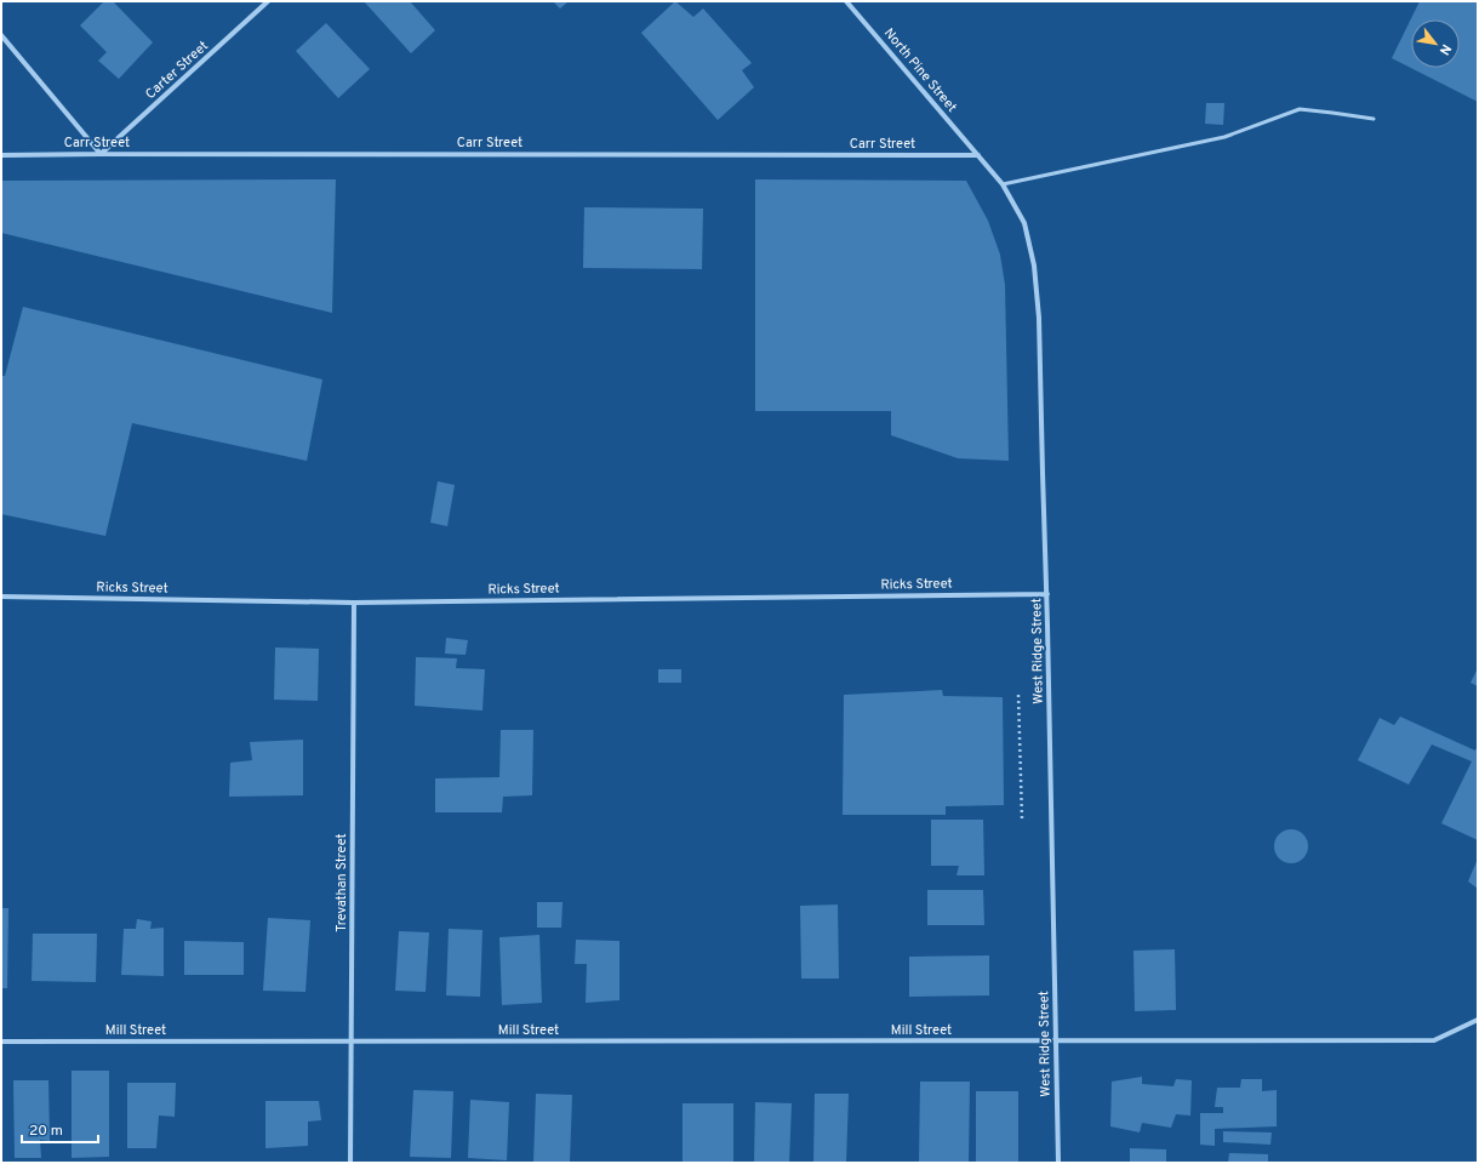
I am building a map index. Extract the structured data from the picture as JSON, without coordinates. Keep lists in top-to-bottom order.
{
  "streets": {
    "street": [
      "Carter Street",
      "North Pine Street",
      "Carr Street",
      "Ricks Street",
      "West Ridge Street",
      "Trevathan Street",
      "Mill Street"
    ]
  },
  "crossings": [
    ["Carter Street", "Carr Street"],
    ["North Pine Street", "Carr Street"],
    ["North Pine Street", "West Ridge Street"],
    ["Carr Street", "West Ridge Street"],
    ["Ricks Street", "West Ridge Street"],
    ["Ricks Street", "Trevathan Street"],
    ["West Ridge Street", "Mill Street"],
    ["Trevathan Street", "Mill Street"]
  ],
  "scale_bar": "20 m",
  "north": "bottom right"
}
